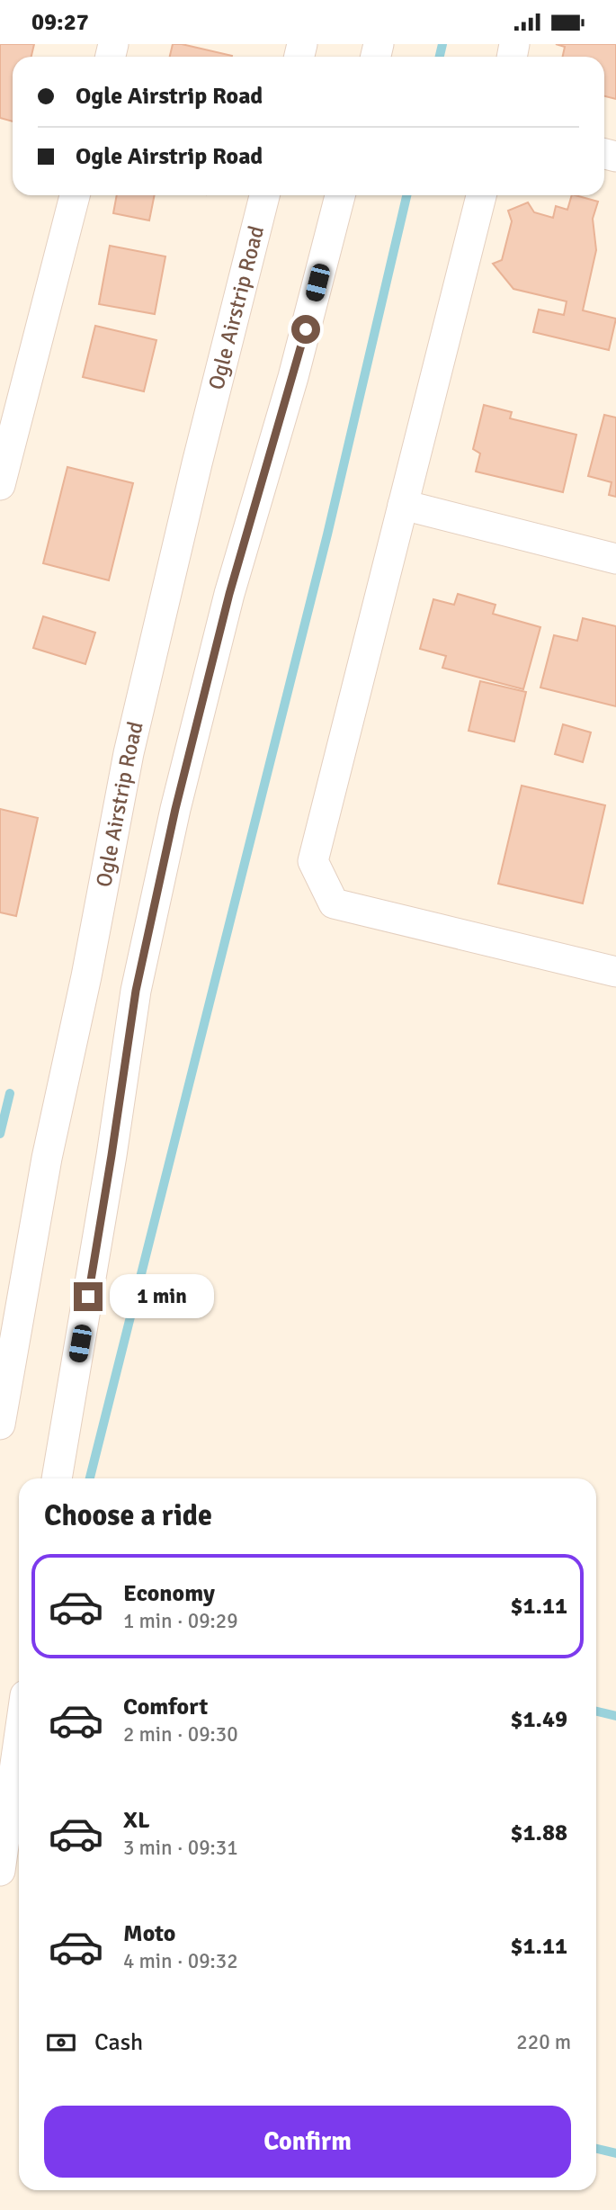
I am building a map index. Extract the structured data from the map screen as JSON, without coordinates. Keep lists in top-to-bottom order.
{
  "streets": {
    "street": ["Ogle Airstrip Road"]
  },
  "page": {
    "status": "09:27",
    "banner": ["Ogle Airstrip Road", "Ogle Airstrip Road"],
    "bubble": "1 min",
    "heading": "Choose a ride",
    "list": [
      {
        "name": "Economy",
        "note": "1 min · 09:29",
        "value": "$1.11"
      },
      {
        "name": "Comfort",
        "note": "2 min · 09:30",
        "value": "$1.49"
      },
      {
        "name": "XL",
        "note": "3 min · 09:31",
        "value": "$1.88"
      },
      {
        "name": "Moto",
        "note": "4 min · 09:32",
        "value": "$1.11"
      }
    ],
    "pay": ["Cash", "220 m"],
    "buttons": "Confirm"
  }
}
